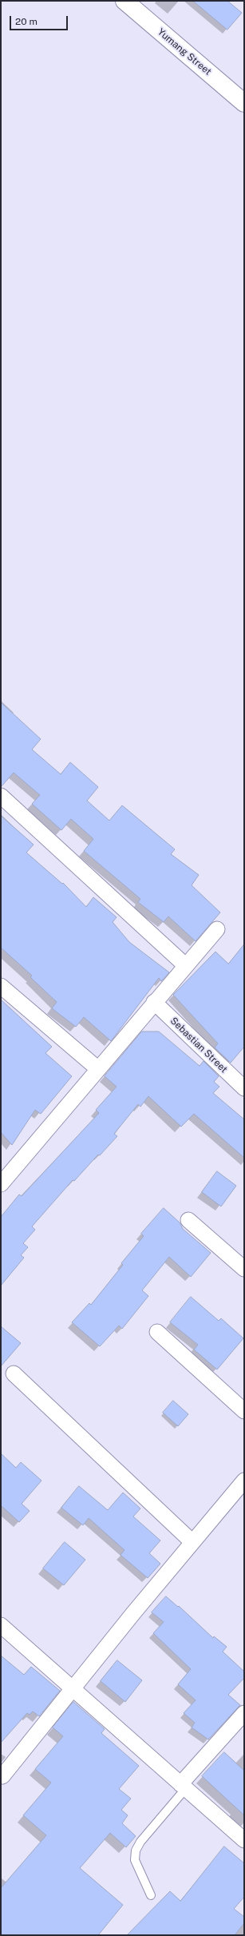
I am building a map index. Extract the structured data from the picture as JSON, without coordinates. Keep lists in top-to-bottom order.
{
  "streets": {
    "main road": ["Yumang Street"],
    "street": ["Sebastian Street"]
  },
  "scale_bar": "20 m"
}
